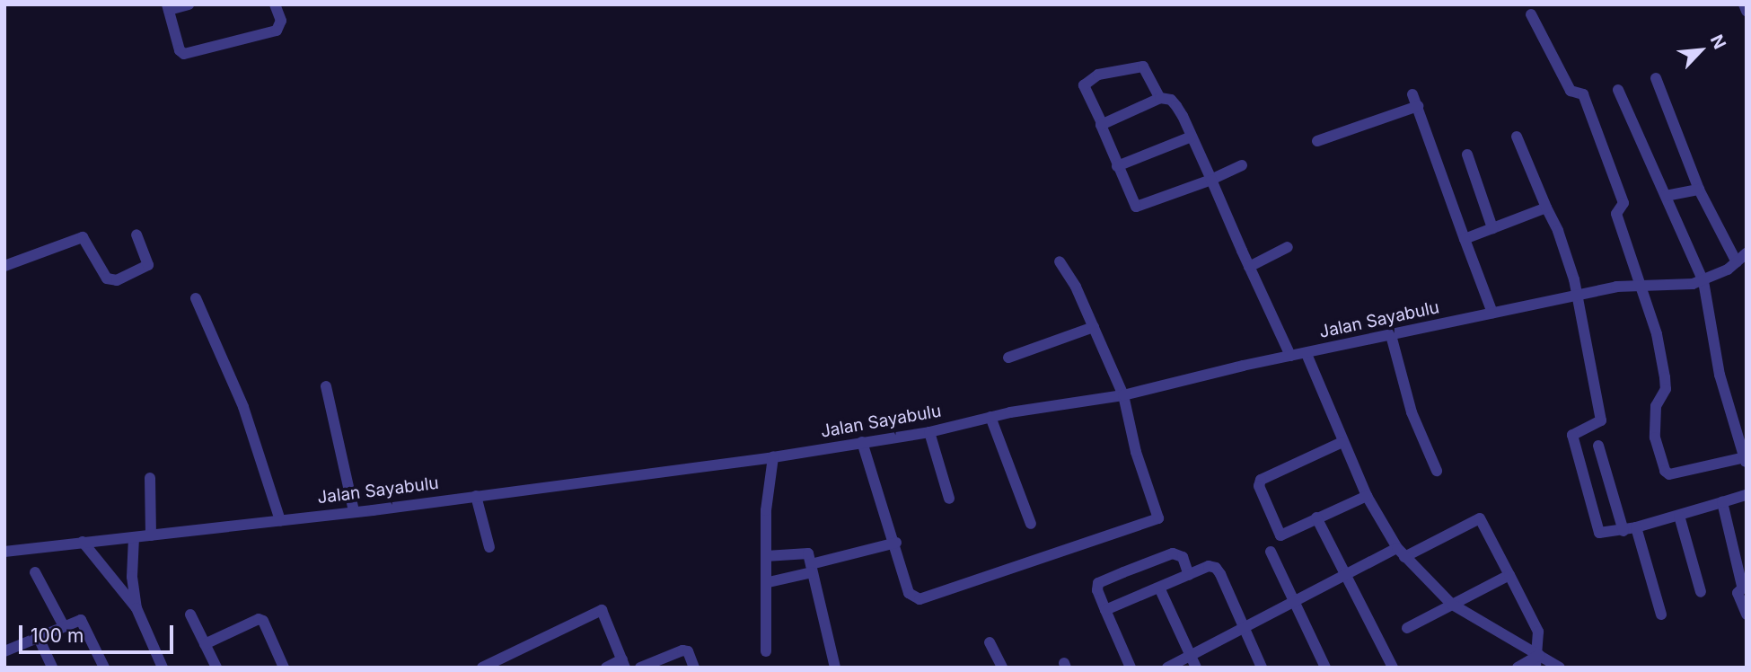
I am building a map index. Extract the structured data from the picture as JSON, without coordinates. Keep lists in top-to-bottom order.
{
  "streets": {
    "street": ["Jalan Sayabulu"]
  },
  "scale_bar": "100 m",
  "north": "top right"
}
